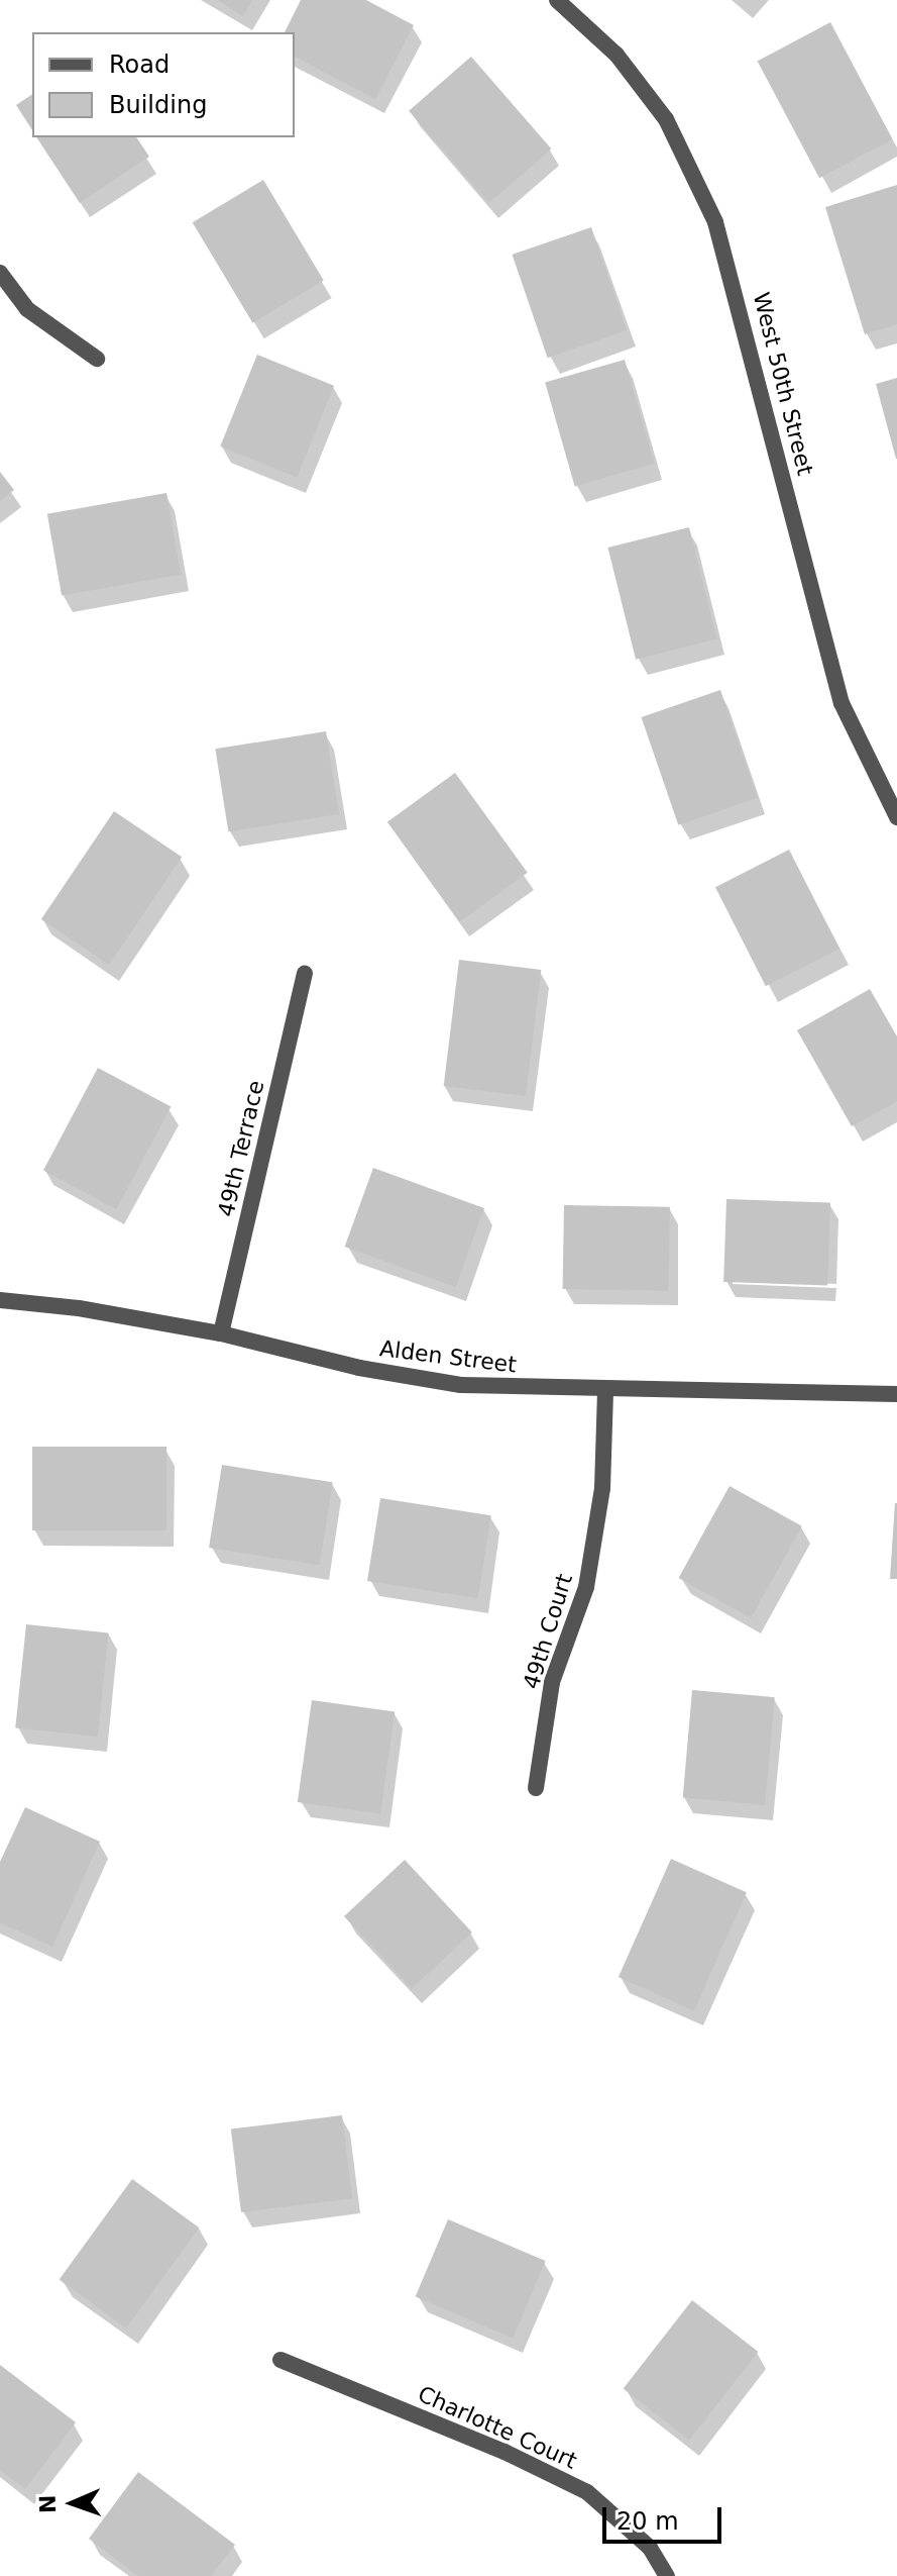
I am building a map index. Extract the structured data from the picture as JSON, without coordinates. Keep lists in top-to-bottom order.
{
  "streets": {
    "street": [
      "West 50th Street",
      "49th Terrace",
      "Alden Street",
      "49th Court",
      "Charlotte Court"
    ]
  },
  "crossings": [
    ["49th Terrace", "Alden Street"],
    ["Alden Street", "49th Court"]
  ],
  "legend": ["Road", "Building"],
  "scale_bar": "20 m",
  "north": "left"
}
